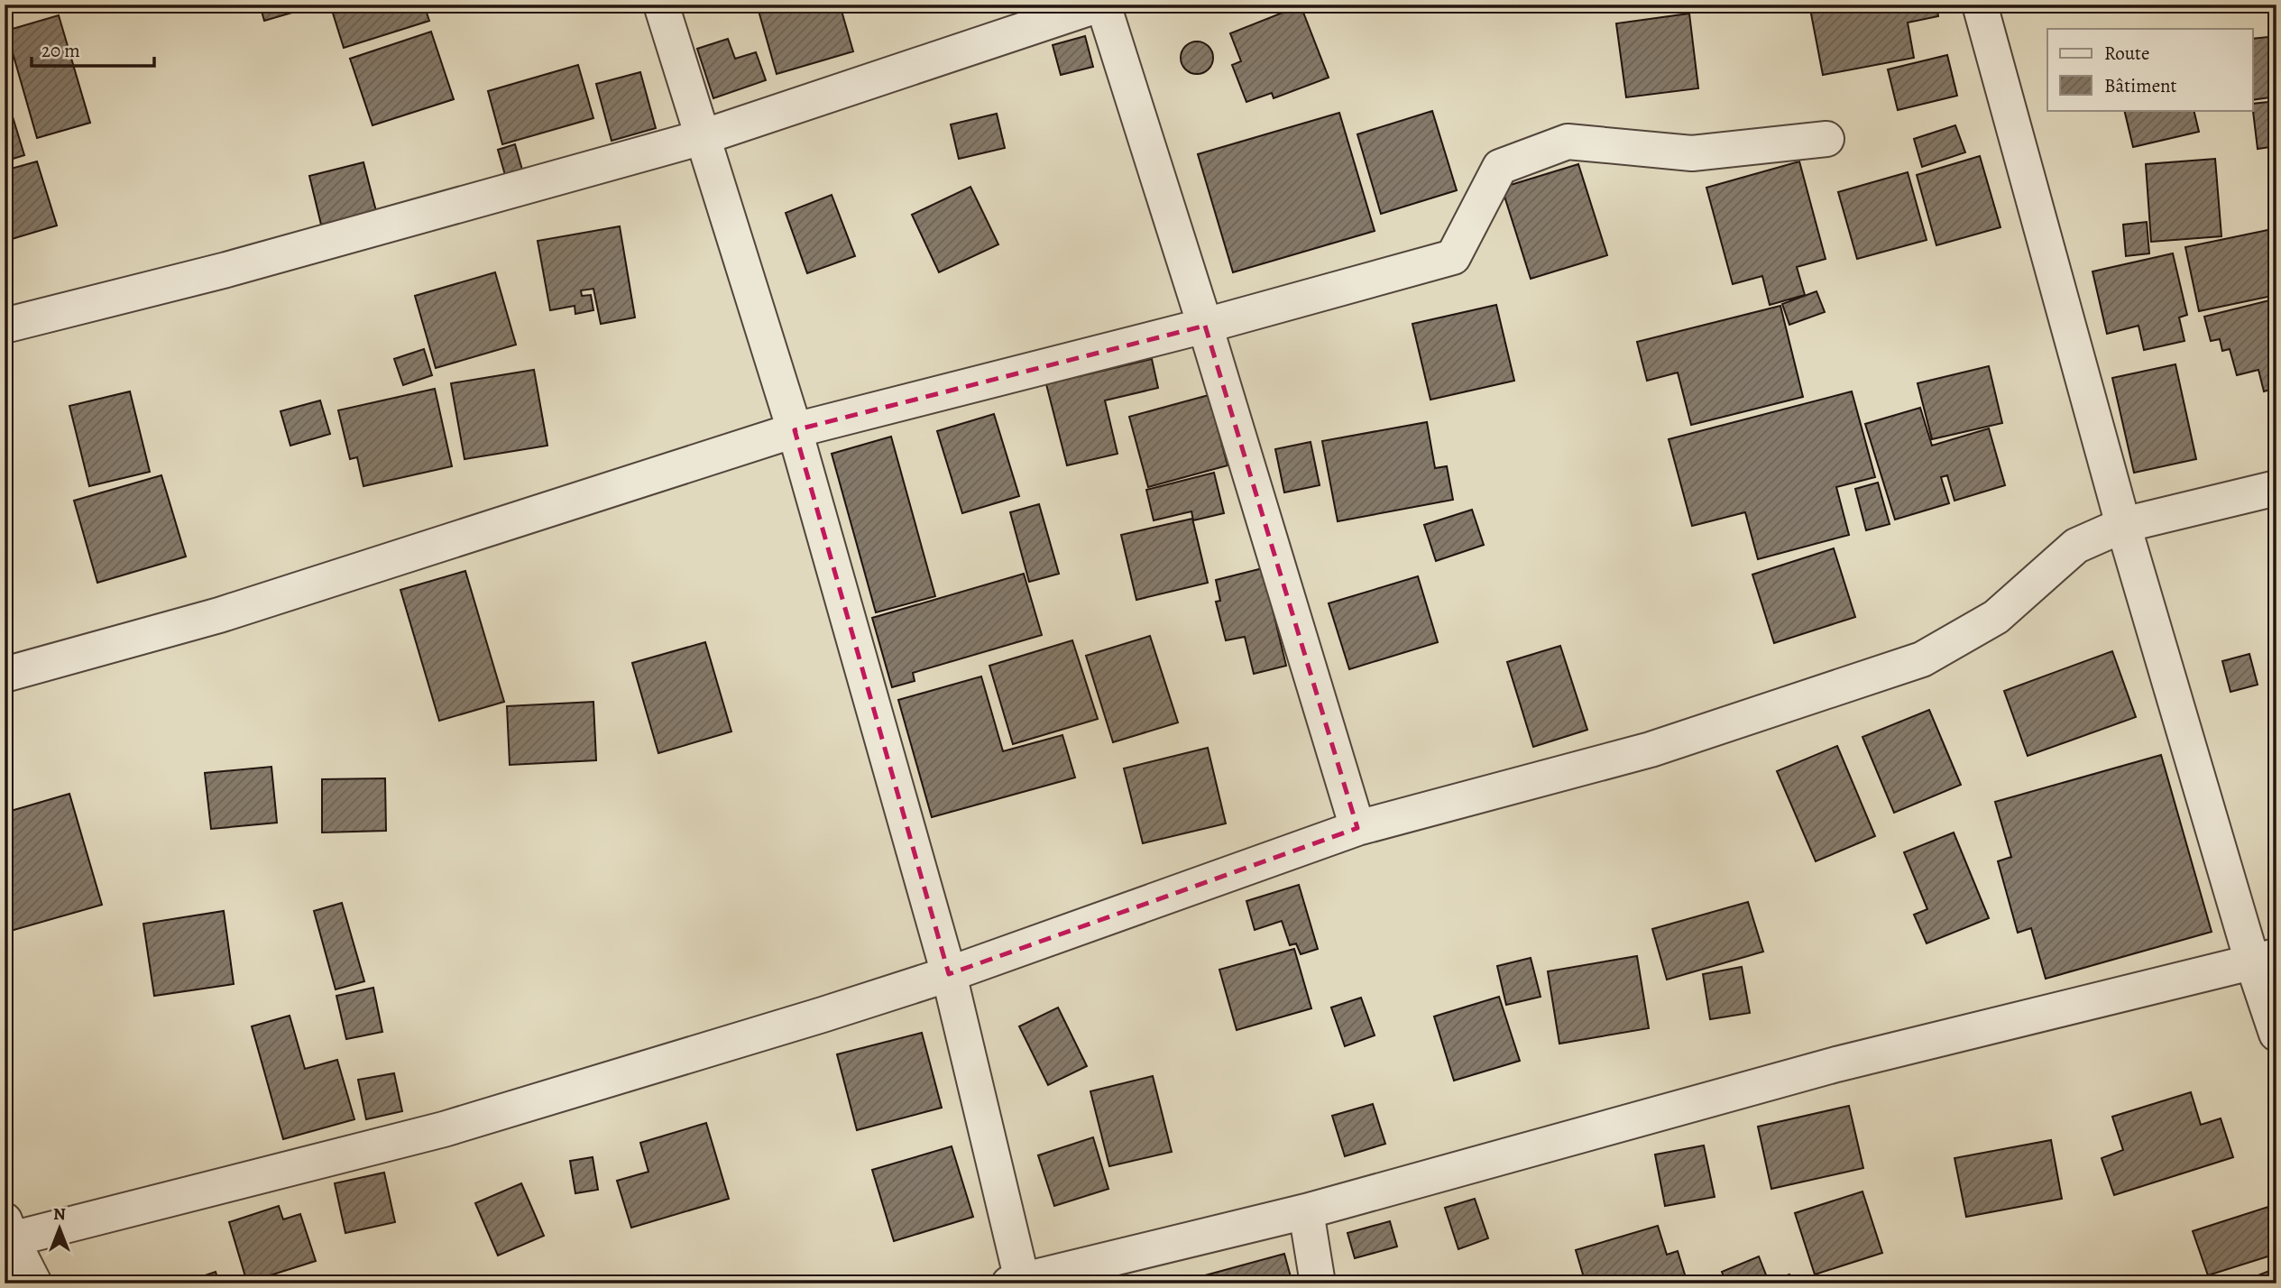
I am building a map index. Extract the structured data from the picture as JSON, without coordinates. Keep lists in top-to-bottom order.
{
  "legend": ["Route", "Bâtiment"],
  "scale_bar": "20 m",
  "north": "top"
}
